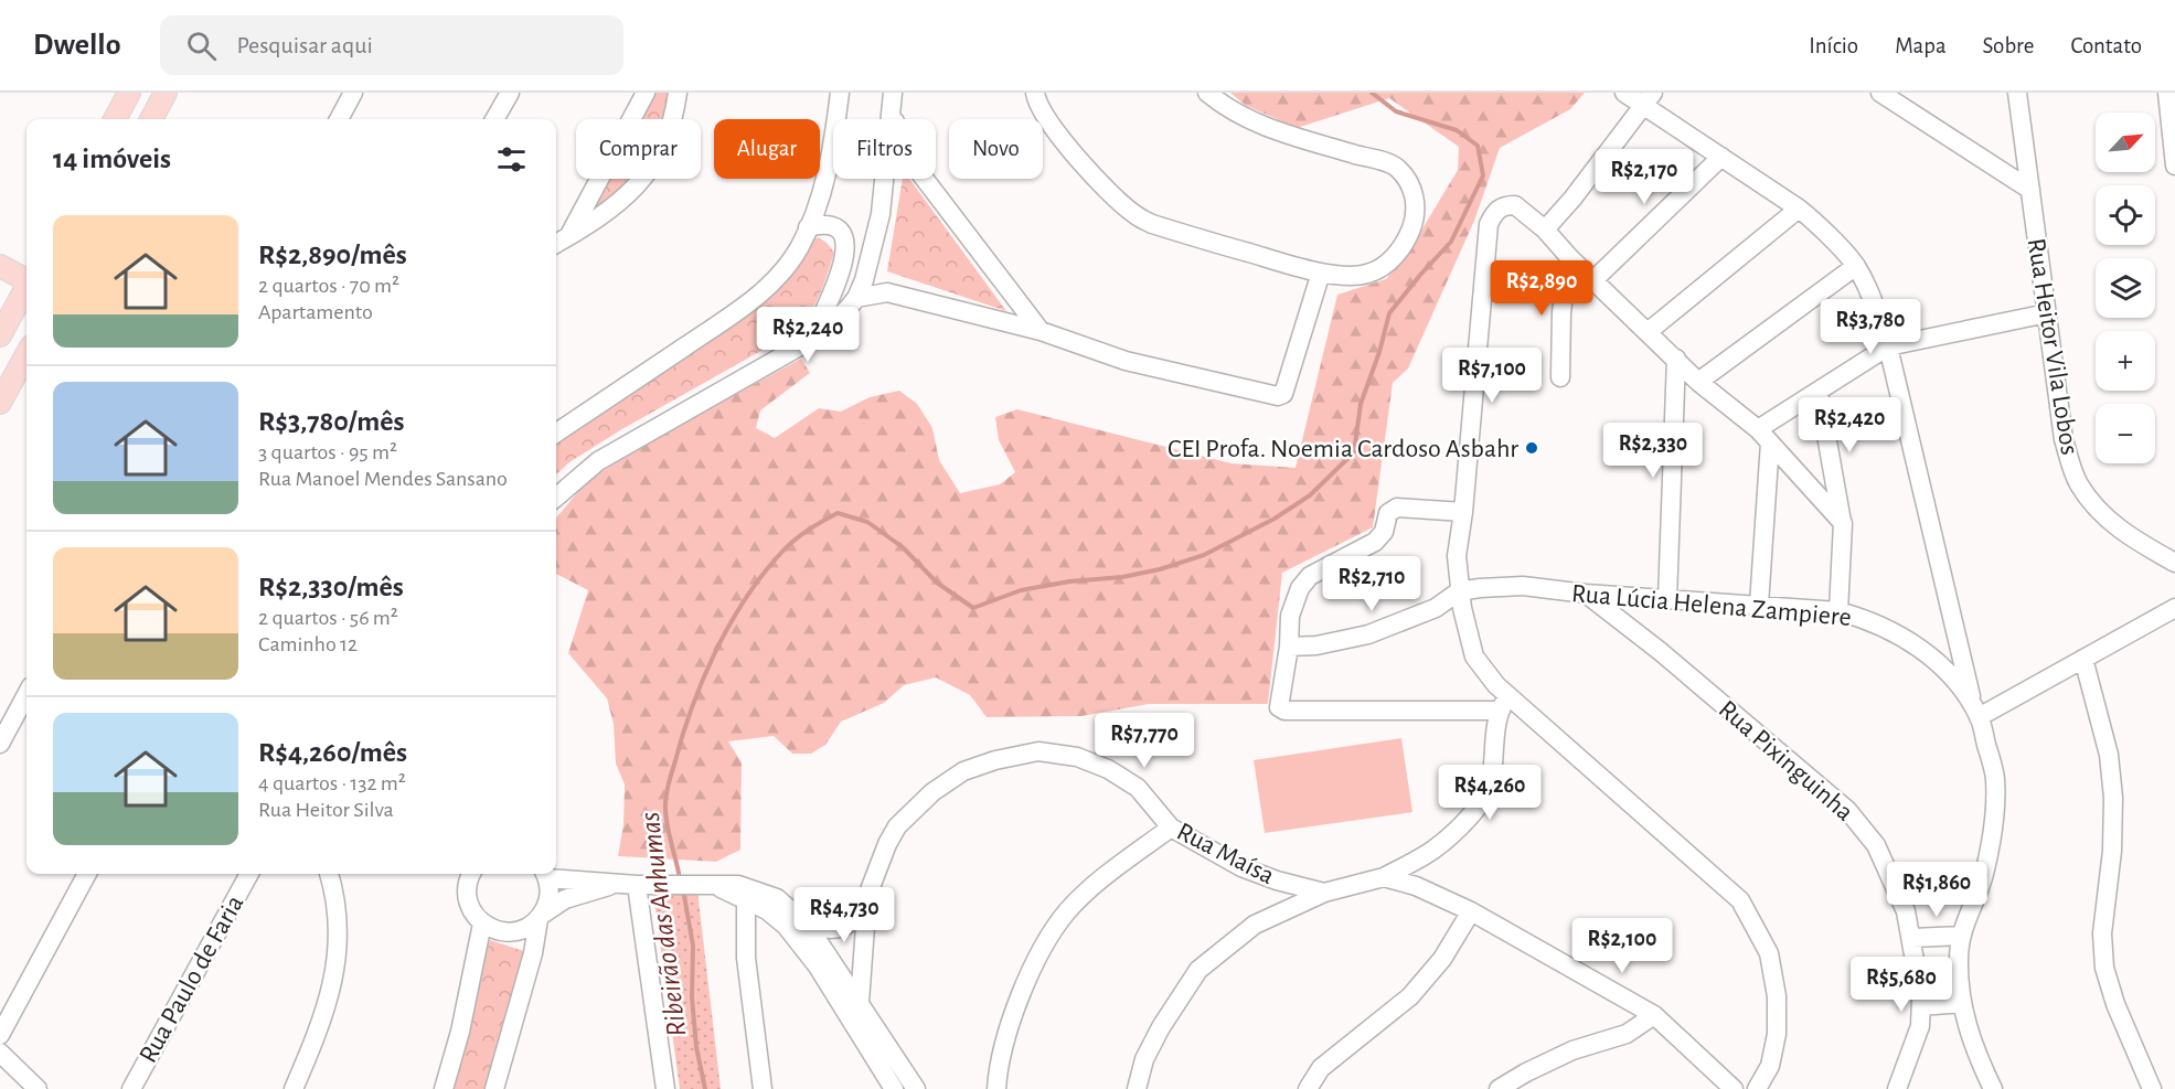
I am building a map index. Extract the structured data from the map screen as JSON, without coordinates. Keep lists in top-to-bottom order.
{
  "streets": {
    "street": [
      "Rua Heitor Vila Lobos",
      "Rua Lúcia Helena Zampiere",
      "Rua Pixinguinha",
      "Rua Maísa",
      "Rua Paulo de Faria"
    ]
  },
  "crossings": [
    ["Rua Lúcia Helena Zampiere", "Rua Pixinguinha"]
  ],
  "water": ["Ribeirão das Anhumas"],
  "places": ["CEI Profa. Noemia Cardoso Asbahr"],
  "north": "top right",
  "page": {
    "header": "Dwello",
    "search": "Pesquisar aqui",
    "nav": [
      "Início",
      "Mapa",
      "Sobre",
      "Contato"
    ],
    "map_buttons": ["+", "−"],
    "chip": [
      "Comprar",
      "Alugar",
      "Filtros",
      "Novo"
    ],
    "heading": "14 imóveis",
    "price": [
      "R$2,170",
      "R$2,890",
      "R$3,780",
      "R$2,240",
      "R$7,100",
      "R$2,420",
      "R$2,330",
      "R$2,710",
      "R$7,770",
      "R$4,260",
      "R$1,860",
      "R$4,730",
      "R$2,100",
      "R$5,680"
    ],
    "list": [
      {
        "name": "R$2,890/mês",
        "note": "2 quartos · 70 m² · Apartamento"
      },
      {
        "name": "R$3,780/mês",
        "note": "3 quartos · 95 m² · Rua Manoel Mendes Sansano"
      },
      {
        "name": "R$2,330/mês",
        "note": "2 quartos · 56 m² · Caminho 12"
      },
      {
        "name": "R$4,260/mês",
        "note": "4 quartos · 132 m² · Rua Heitor Silva"
      }
    ]
  }
}
